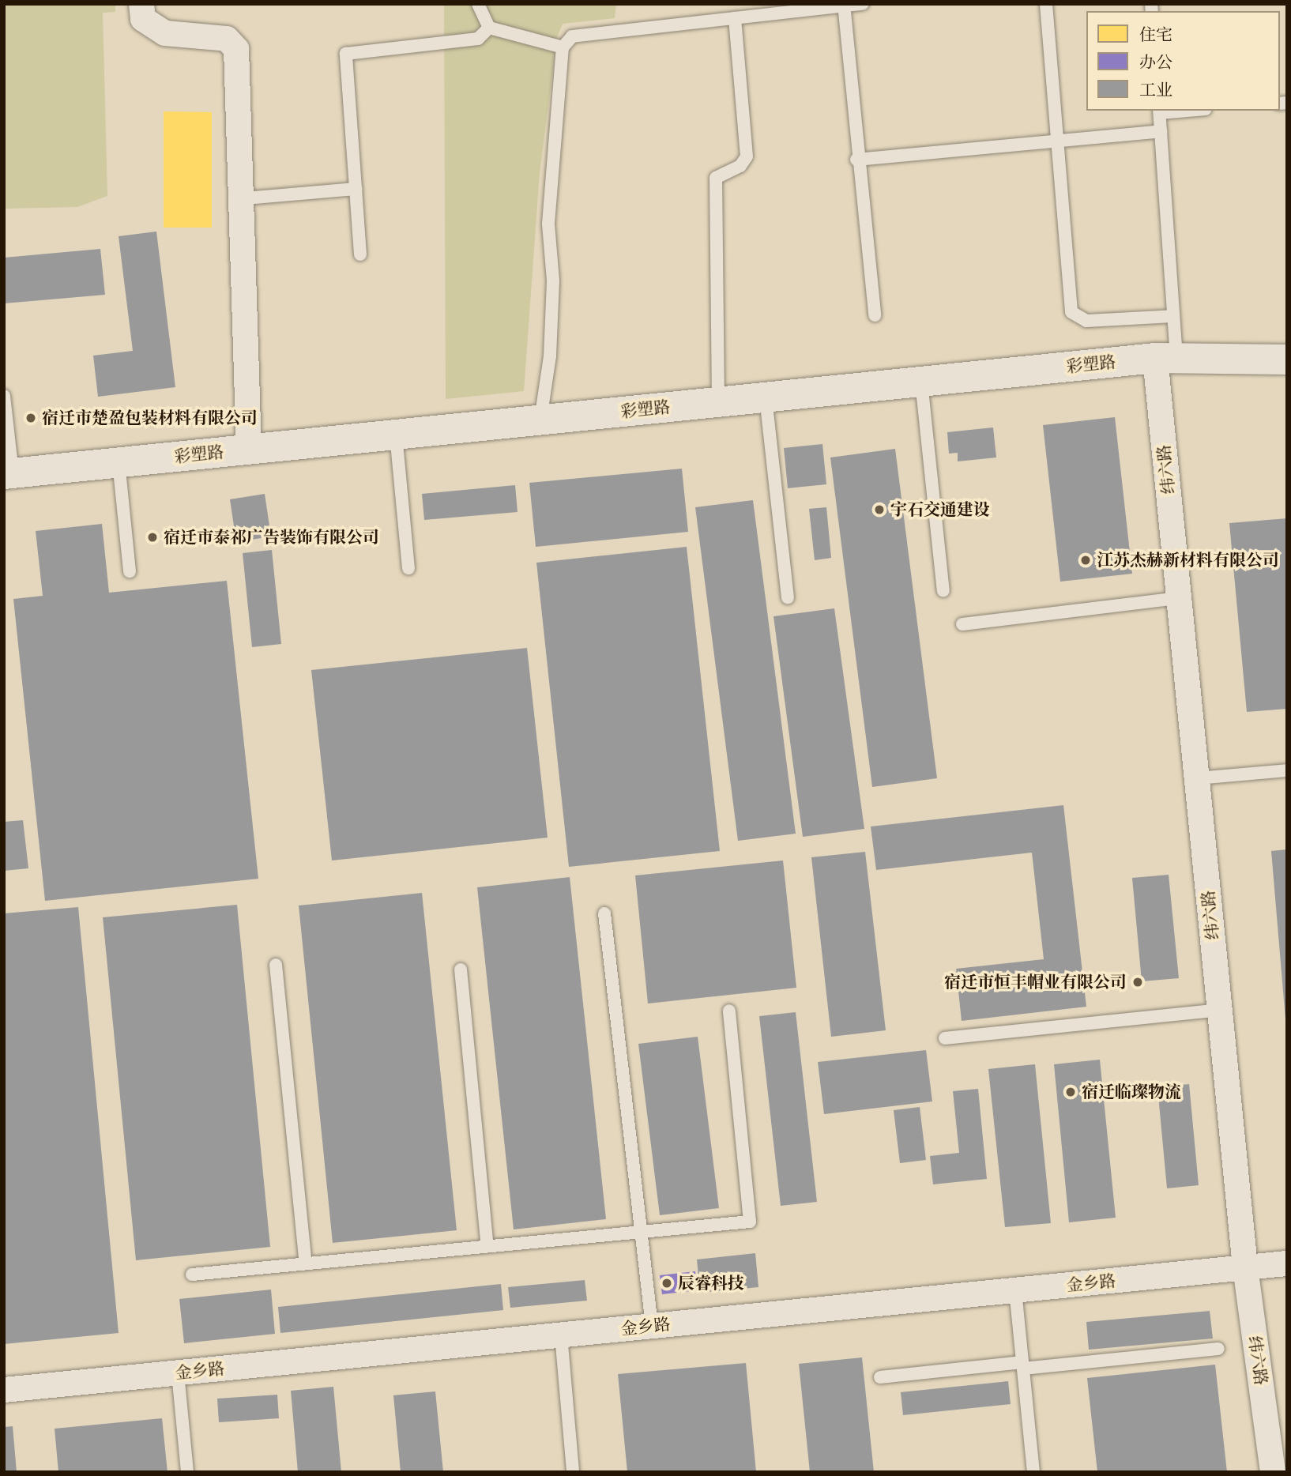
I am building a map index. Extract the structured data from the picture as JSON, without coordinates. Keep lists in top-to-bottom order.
{
  "streets": {
    "street": ["彩塑路", "纬六路", "金乡路"]
  },
  "crossings": [
    ["彩塑路", "纬六路"],
    ["纬六路", "金乡路"]
  ],
  "places": [
    "宿迁市楚盈包装材料有限公司",
    "宇石交通建设",
    "宿迁市泰祁广告装饰有限公司",
    "江苏杰赫新材料有限公司",
    "宿迁市恒丰帽业有限公司",
    "宿迁临璨物流",
    "辰睿科技"
  ],
  "legend": ["住宅", "办公", "工业"]
}
